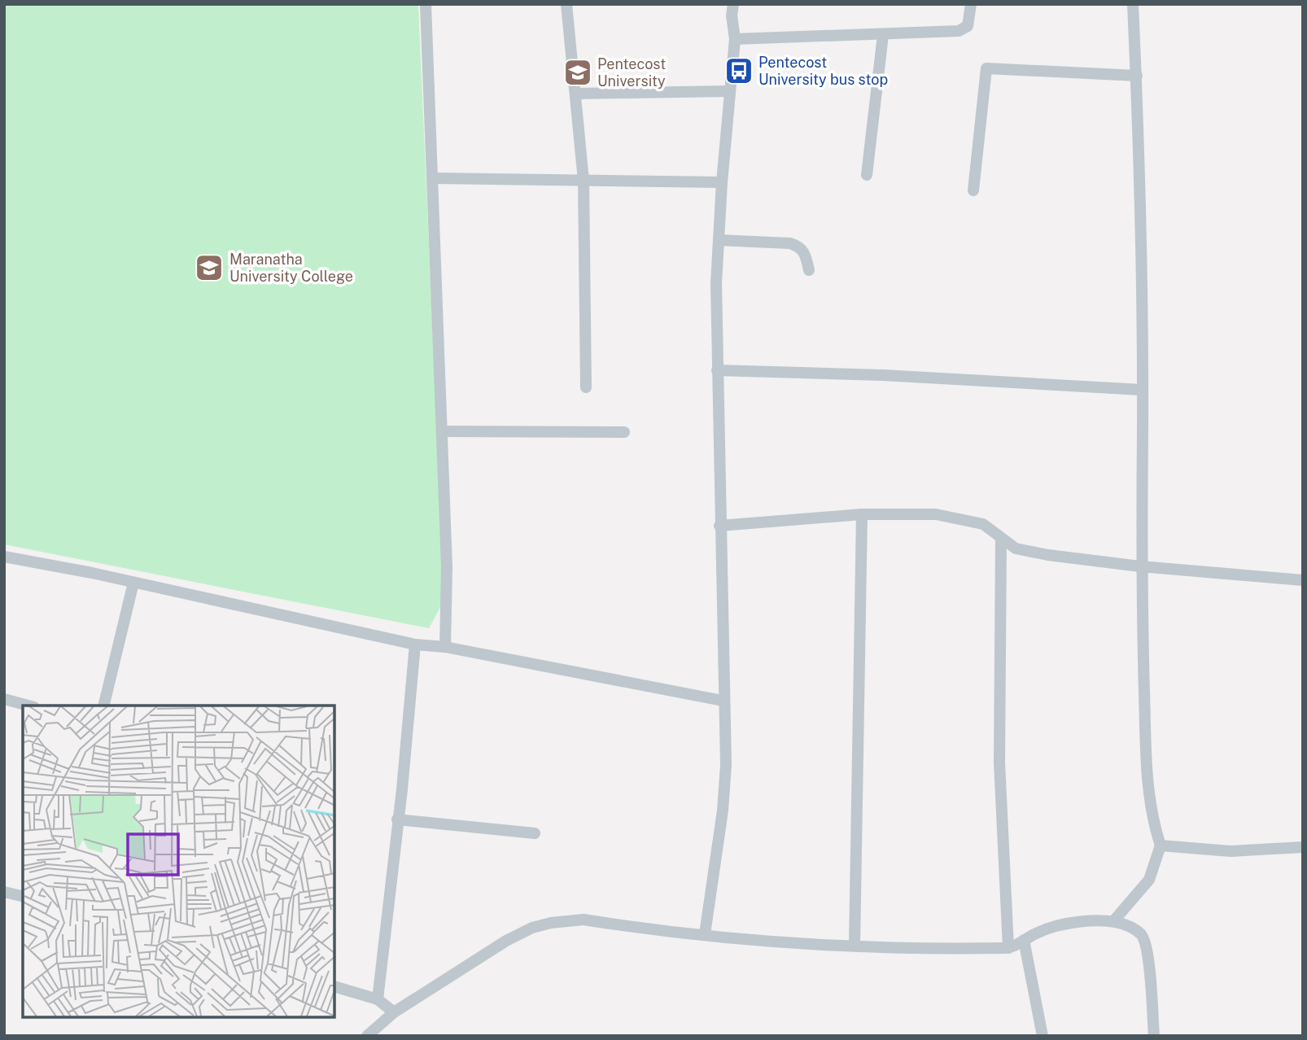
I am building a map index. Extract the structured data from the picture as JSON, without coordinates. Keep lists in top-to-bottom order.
{
  "places": {
    "bus stop": ["Pentecost University bus stop"],
    "school or university": ["Pentecost University", "Maranatha University College"]
  }
}
